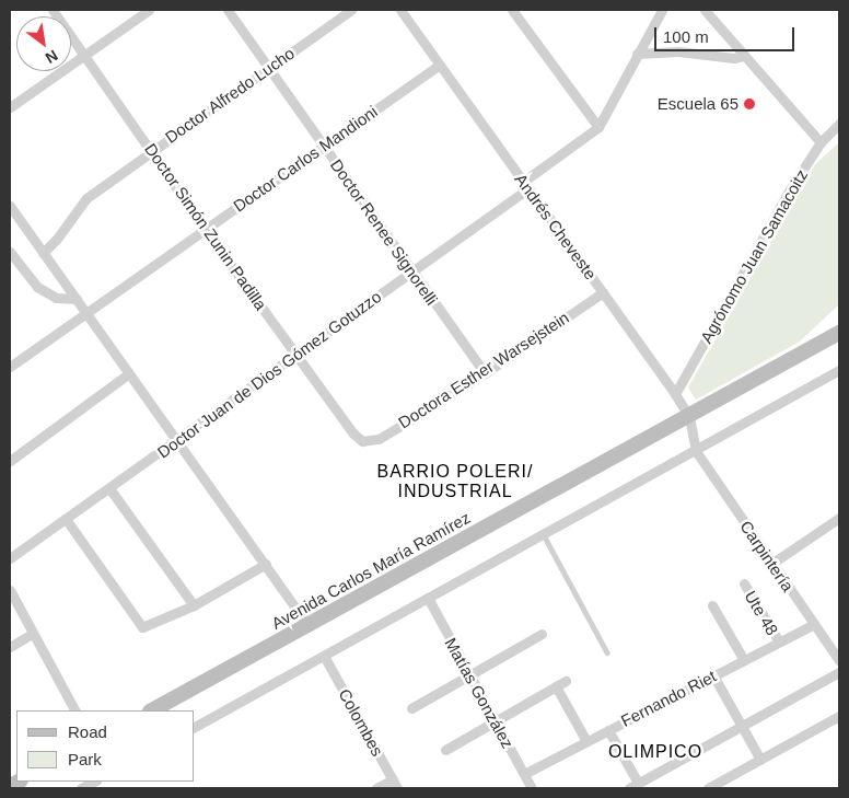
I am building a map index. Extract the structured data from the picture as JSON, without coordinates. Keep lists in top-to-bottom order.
{
  "streets": {
    "street": [
      "Doctor Alfredo Lucho",
      "Doctor Carlos Mandioni",
      "Doctor Simón Zunin Padilla",
      "Andrés Cheveste",
      "Doctor Renee Signorelli",
      "Agrónomo Juan Samacoitz",
      "Doctora Esther Warsejstein",
      "Doctor Juan de Dios Gómez Gotuzzo",
      "Carpintería",
      "Avenida Carlos María Ramírez",
      "Ute 48",
      "Matías González",
      "Fernando Riet",
      "Colombes"
    ]
  },
  "crossings": [
    ["Doctor Alfredo Lucho", "Doctor Simón Zunin Padilla"],
    ["Doctor Alfredo Lucho", "Doctor Renee Signorelli"],
    ["Doctor Carlos Mandioni", "Doctor Simón Zunin Padilla"],
    ["Doctor Carlos Mandioni", "Andrés Cheveste"],
    ["Doctor Carlos Mandioni", "Doctor Renee Signorelli"],
    ["Doctor Simón Zunin Padilla", "Doctora Esther Warsejstein"],
    ["Doctor Simón Zunin Padilla", "Doctor Juan de Dios Gómez Gotuzzo"],
    ["Andrés Cheveste", "Agrónomo Juan Samacoitz"],
    ["Andrés Cheveste", "Doctora Esther Warsejstein"],
    ["Andrés Cheveste", "Doctor Juan de Dios Gómez Gotuzzo"],
    ["Andrés Cheveste", "Carpintería"],
    ["Andrés Cheveste", "Avenida Carlos María Ramírez"],
    ["Doctor Renee Signorelli", "Doctora Esther Warsejstein"],
    ["Doctor Renee Signorelli", "Doctor Juan de Dios Gómez Gotuzzo"],
    ["Carpintería", "Fernando Riet"],
    ["Ute 48", "Fernando Riet"],
    ["Matías González", "Fernando Riet"]
  ],
  "districts": ["BARRIO POLERI/ INDUSTRIAL", "OLIMPICO"],
  "places": ["Escuela 65"],
  "legend": ["Road", "Park"],
  "scale_bar": "100 m",
  "north": "bottom right"
}
